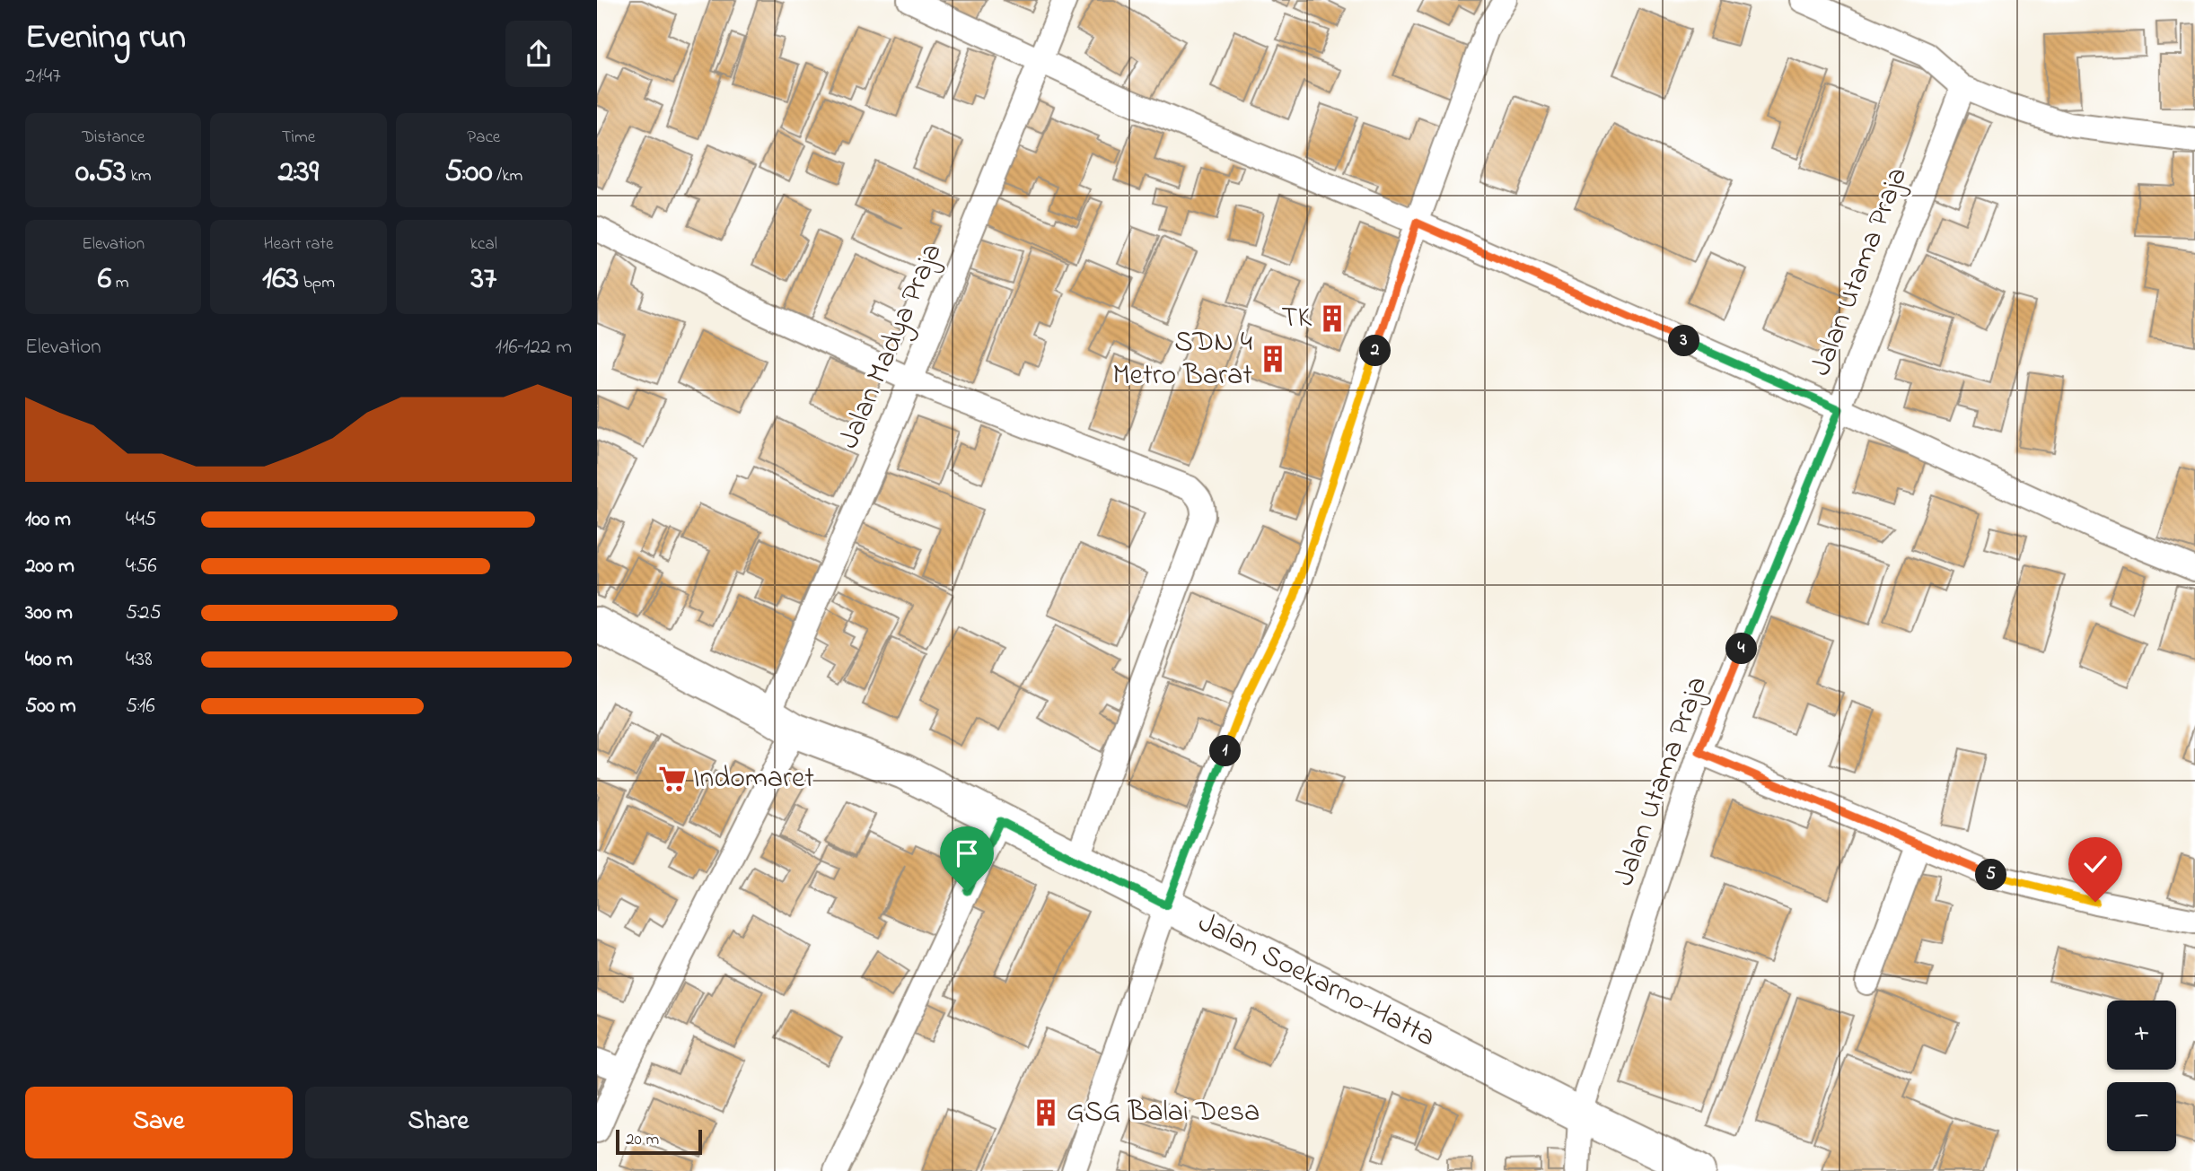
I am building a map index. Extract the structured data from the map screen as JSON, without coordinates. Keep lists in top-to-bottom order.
{
  "streets": {
    "main road": ["Jalan Soekarno-Hatta"],
    "street": ["Jalan Utama Praja", "Jalan Madya Praja"]
  },
  "crossings": [
    ["Jalan Utama Praja", "Jalan Soekarno-Hatta"],
    ["Jalan Madya Praja", "Jalan Soekarno-Hatta"]
  ],
  "places": {
    "building": ["TK", "SDN 4 Metro Barat", "GSG Balai Desa"],
    "supermarket": ["Indomaret"]
  },
  "scale_bar": "20 m",
  "page": {
    "heading": ["Evening run", "21:47"],
    "stats": [
      ["Distance", "0.53 km"],
      ["Time", "2:39"],
      ["Pace", "5:00 /km"],
      ["Elevation", "6 m"],
      ["Heart rate", "163 bpm"],
      ["kcal", "37"]
    ],
    "chart": ["Elevation", "116–122 m"],
    "pins": [
      "3",
      "2",
      "4",
      "1",
      "5"
    ],
    "list": [
      {
        "name": "100 m",
        "note": "4:45"
      },
      {
        "name": "200 m",
        "note": "4:56"
      },
      {
        "name": "300 m",
        "note": "5:25"
      },
      {
        "name": "400 m",
        "note": "4:38"
      },
      {
        "name": "500 m",
        "note": "5:16"
      }
    ],
    "map_buttons": ["+", "−"],
    "buttons": ["Save", "Share"],
    "scale": "20 m"
  }
}
